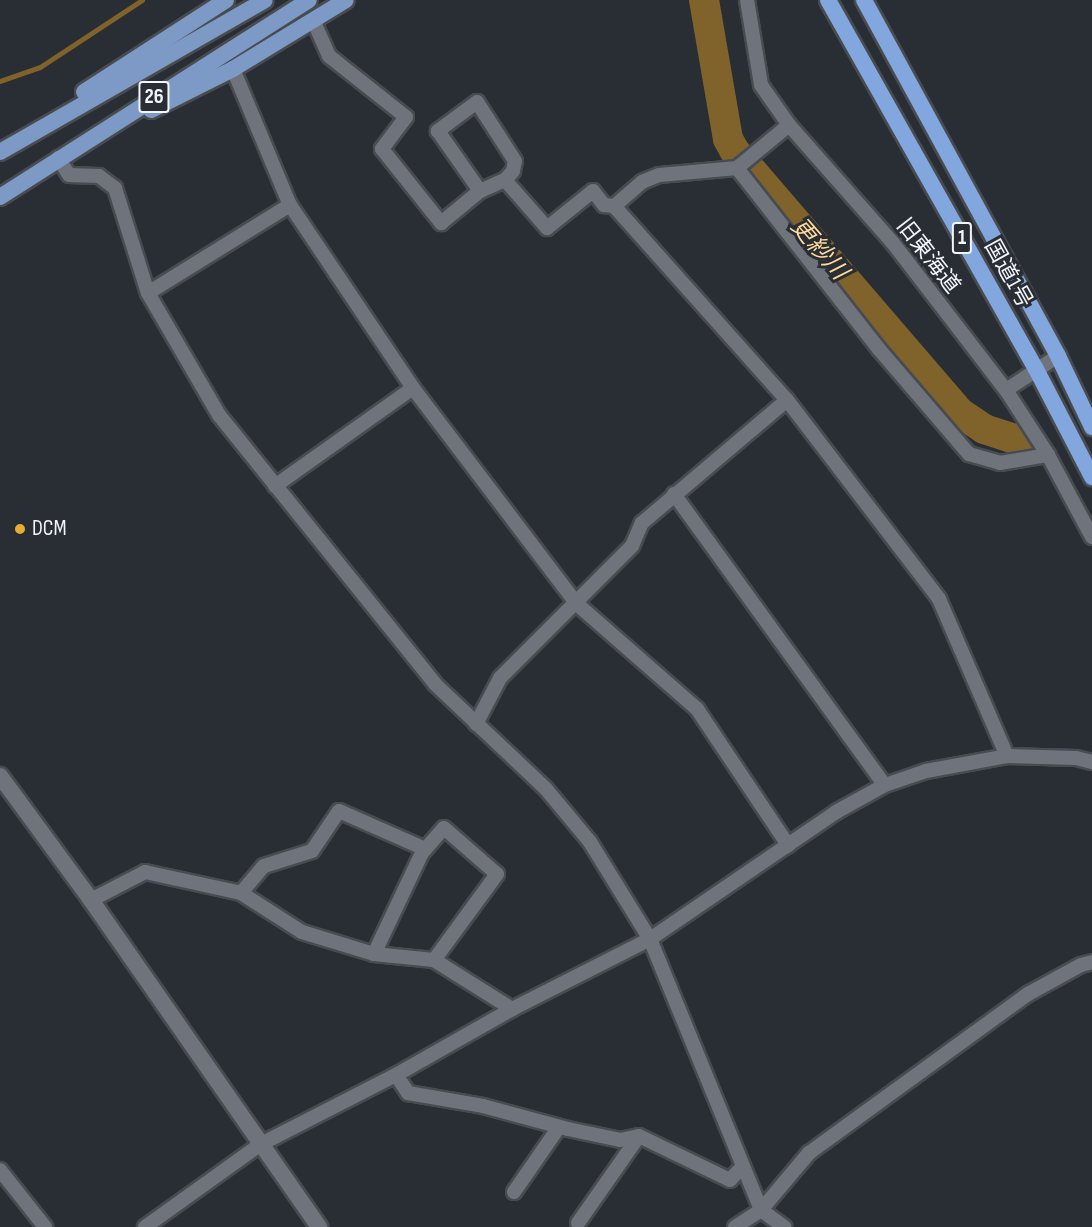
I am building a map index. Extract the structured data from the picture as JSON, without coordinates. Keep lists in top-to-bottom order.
{
  "streets": {
    "highway": ["1", "国道1号"],
    "main road": ["26"],
    "street": ["旧東海道"]
  },
  "water": ["更紗川"],
  "places": ["DCM"]
}
